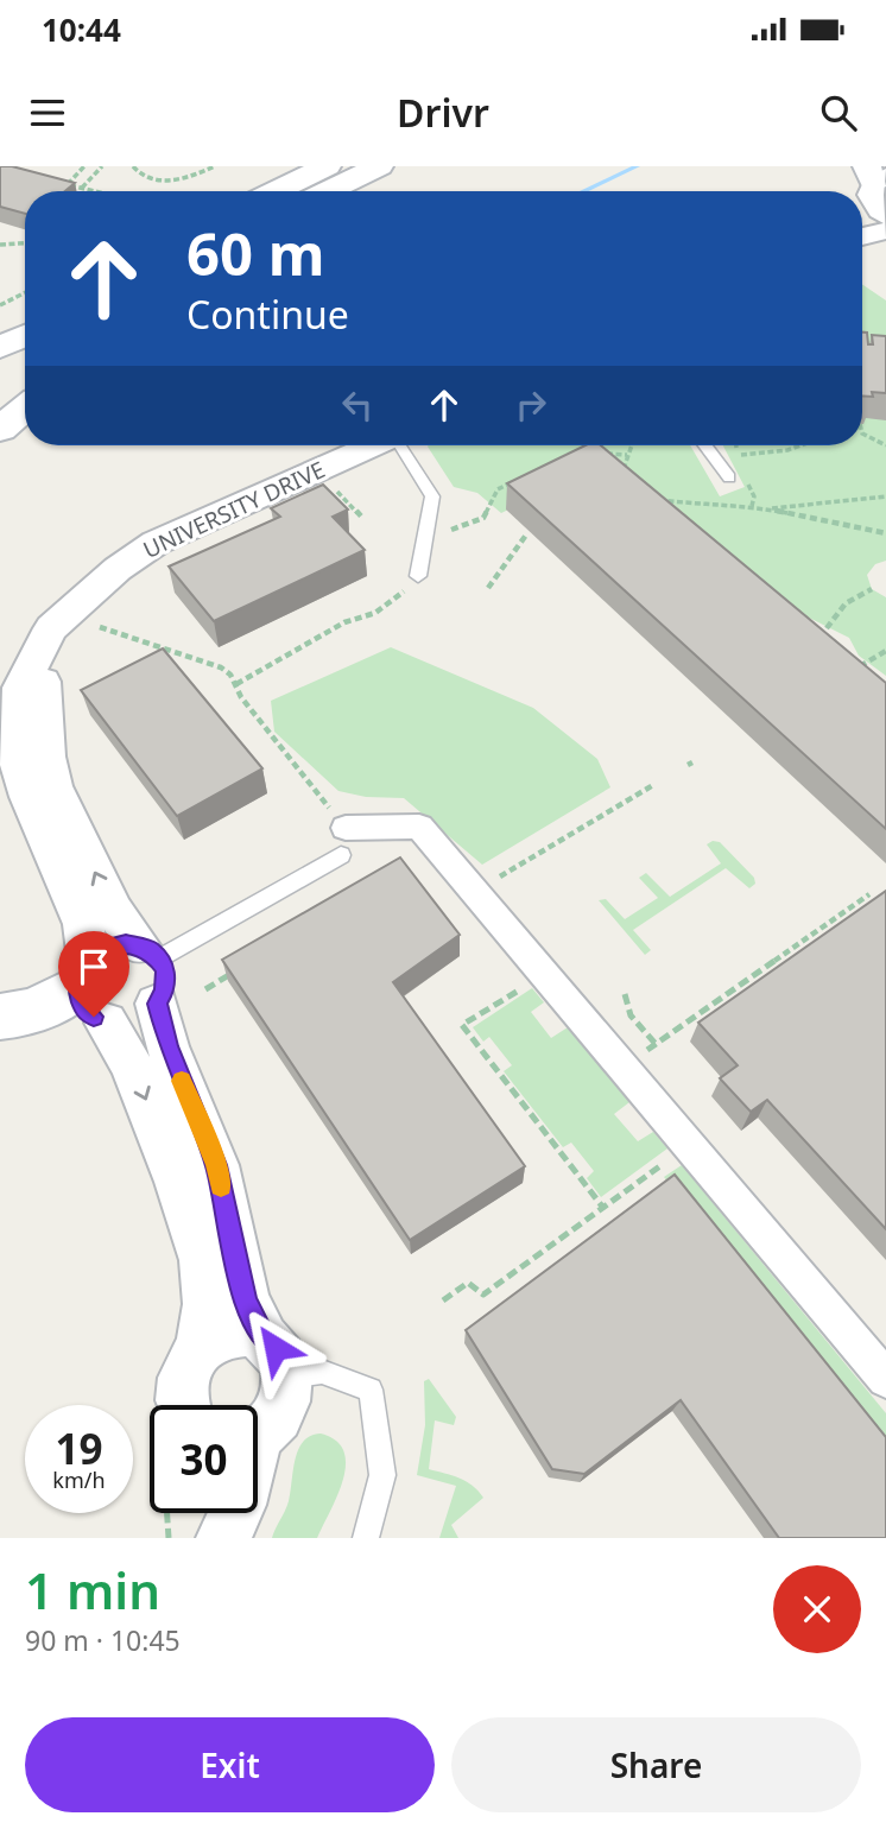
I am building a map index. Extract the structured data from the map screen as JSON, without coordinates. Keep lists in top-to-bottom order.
{
  "streets": {
    "street": ["UNIVERSITY DRIVE"]
  },
  "page": {
    "status": "10:44",
    "header": "Drivr",
    "turn": ["60 m", "Continue"],
    "speed": "19 km/h",
    "limit": "30",
    "heading": ["1 min", "90 m · 10:45"],
    "buttons": ["Exit", "Share"]
  }
}
